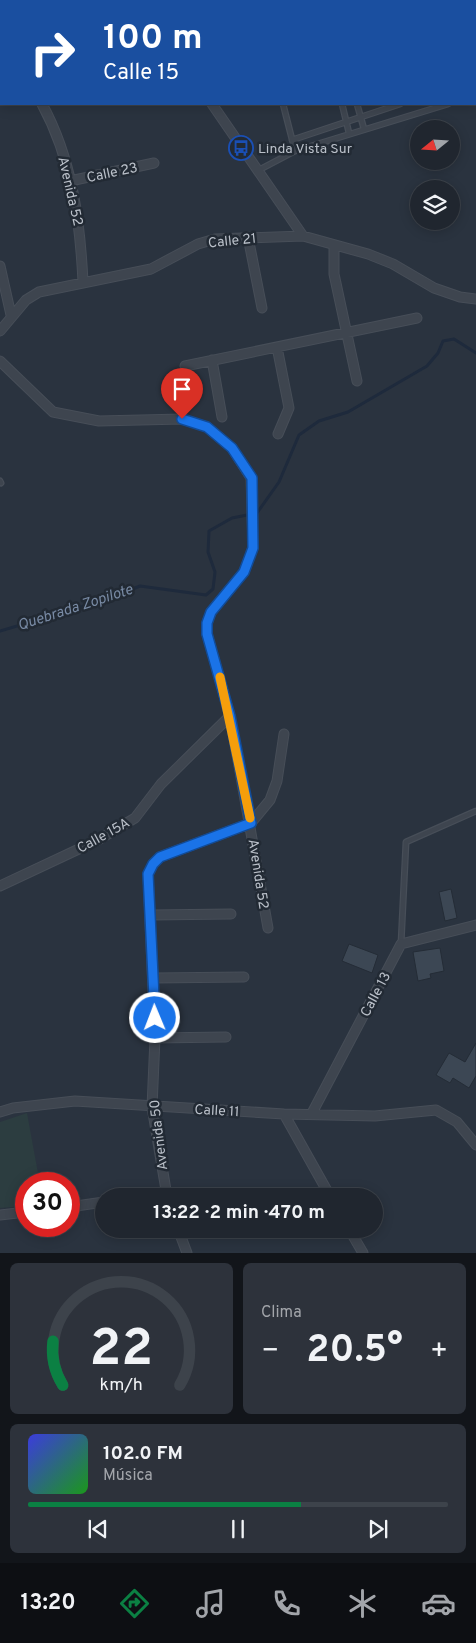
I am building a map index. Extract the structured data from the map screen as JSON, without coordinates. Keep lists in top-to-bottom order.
{
  "streets": {
    "street": [
      "Calle 23",
      "Avenida 52",
      "Calle 21",
      "Calle 15A",
      "Calle 13",
      "Calle 11",
      "Avenida 50"
    ]
  },
  "crossings": [
    ["Calle 23", "Avenida 52"],
    ["Avenida 52", "Calle 21"],
    ["Avenida 52", "Calle 15A"],
    ["Avenida 52", "Avenida 50"],
    ["Calle 13", "Calle 11"],
    ["Calle 11", "Avenida 50"]
  ],
  "water": ["Quebrada Zopilote"],
  "places": {
    "bus stop": ["Linda Vista Sur"]
  },
  "north": "left",
  "page": {
    "turn": ["100 m", "Calle 15"],
    "limit": "30",
    "trip": "13:22 · 2 min · 470 m",
    "tile": "Clima",
    "heat": ["−", "20.5°", "+"],
    "song": ["102.0 FM", "Música"],
    "tabs": "13:20",
    "gauge": ["22", "km/h"]
  }
}
